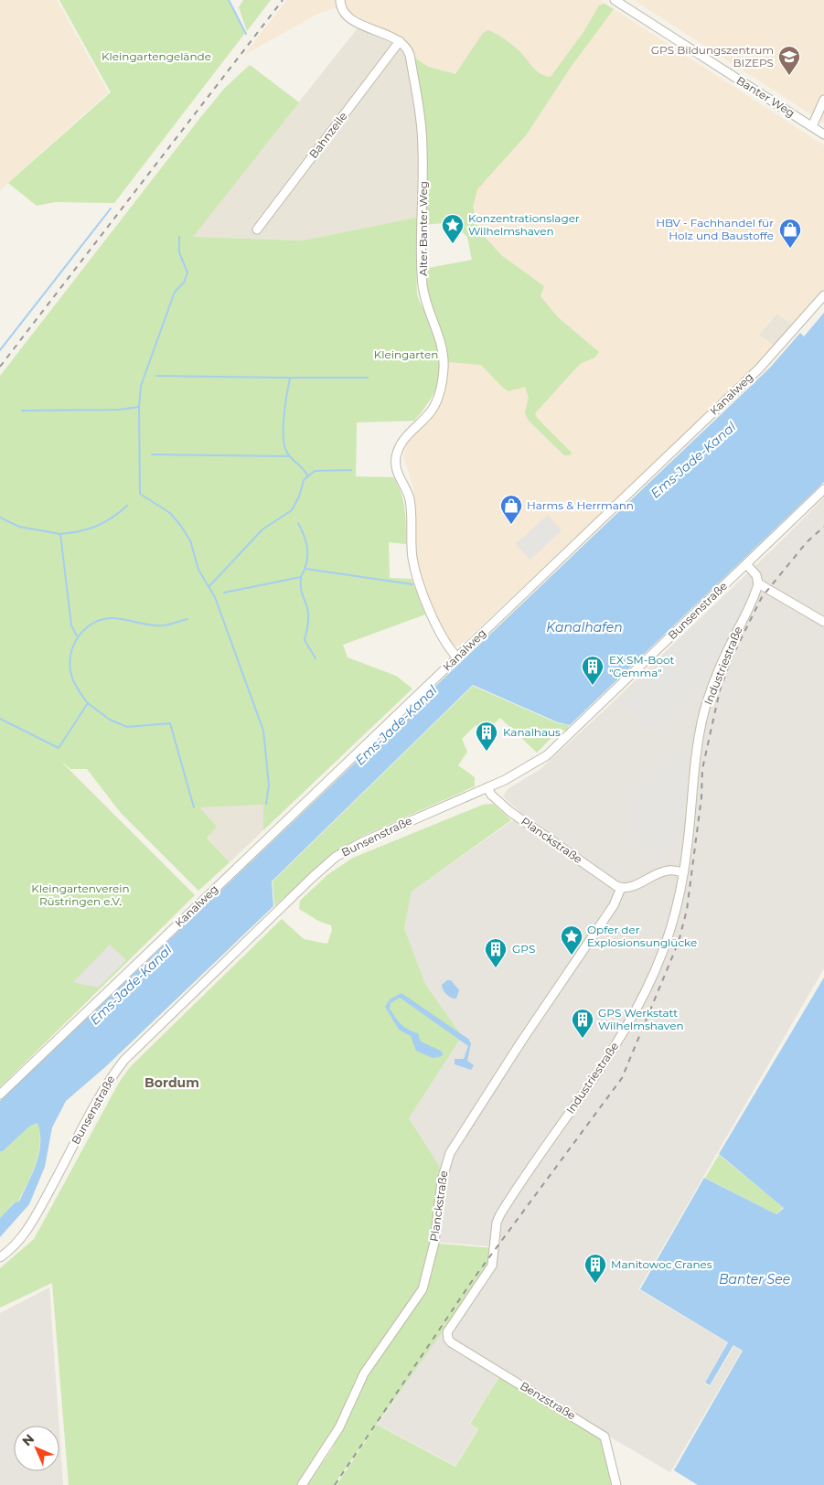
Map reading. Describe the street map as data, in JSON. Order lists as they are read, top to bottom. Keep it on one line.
{"streets":{"street":["Banter Weg","Bahnzeile","Alter Banter Weg","Kanalweg","Bunsenstraße","Industriestraße","Planckstraße","Benzstraße"]},"crossings":[["Bahnzeile","Alter Banter Weg"],["Alter Banter Weg","Kanalweg"],["Bunsenstraße","Planckstraße"],["Industriestraße","Benzstraße"]],"districts":["Bordum"],"water":["Ems-Jade-Kanal","Kanalhafen","Banter See"],"parks":["Kleingartengelände","Kleingarten","Kleingartenverein Rüstringen e.V."],"places":{"school or university":["GPS Bildungszentrum BIZEPS"],"place":["Konzentrationslager Wilhelmshaven","Opfer der Explosionsunglücke"],"shop":["HBV - Fachhandel für Holz und Baustoffe","Harms & Herrmann"],"building":["EX SM-Boot \"Gemma\"","Kanalhaus","GPS","GPS Werkstatt Wilhelmshaven","Manitowoc Cranes"]},"north":"top left"}
